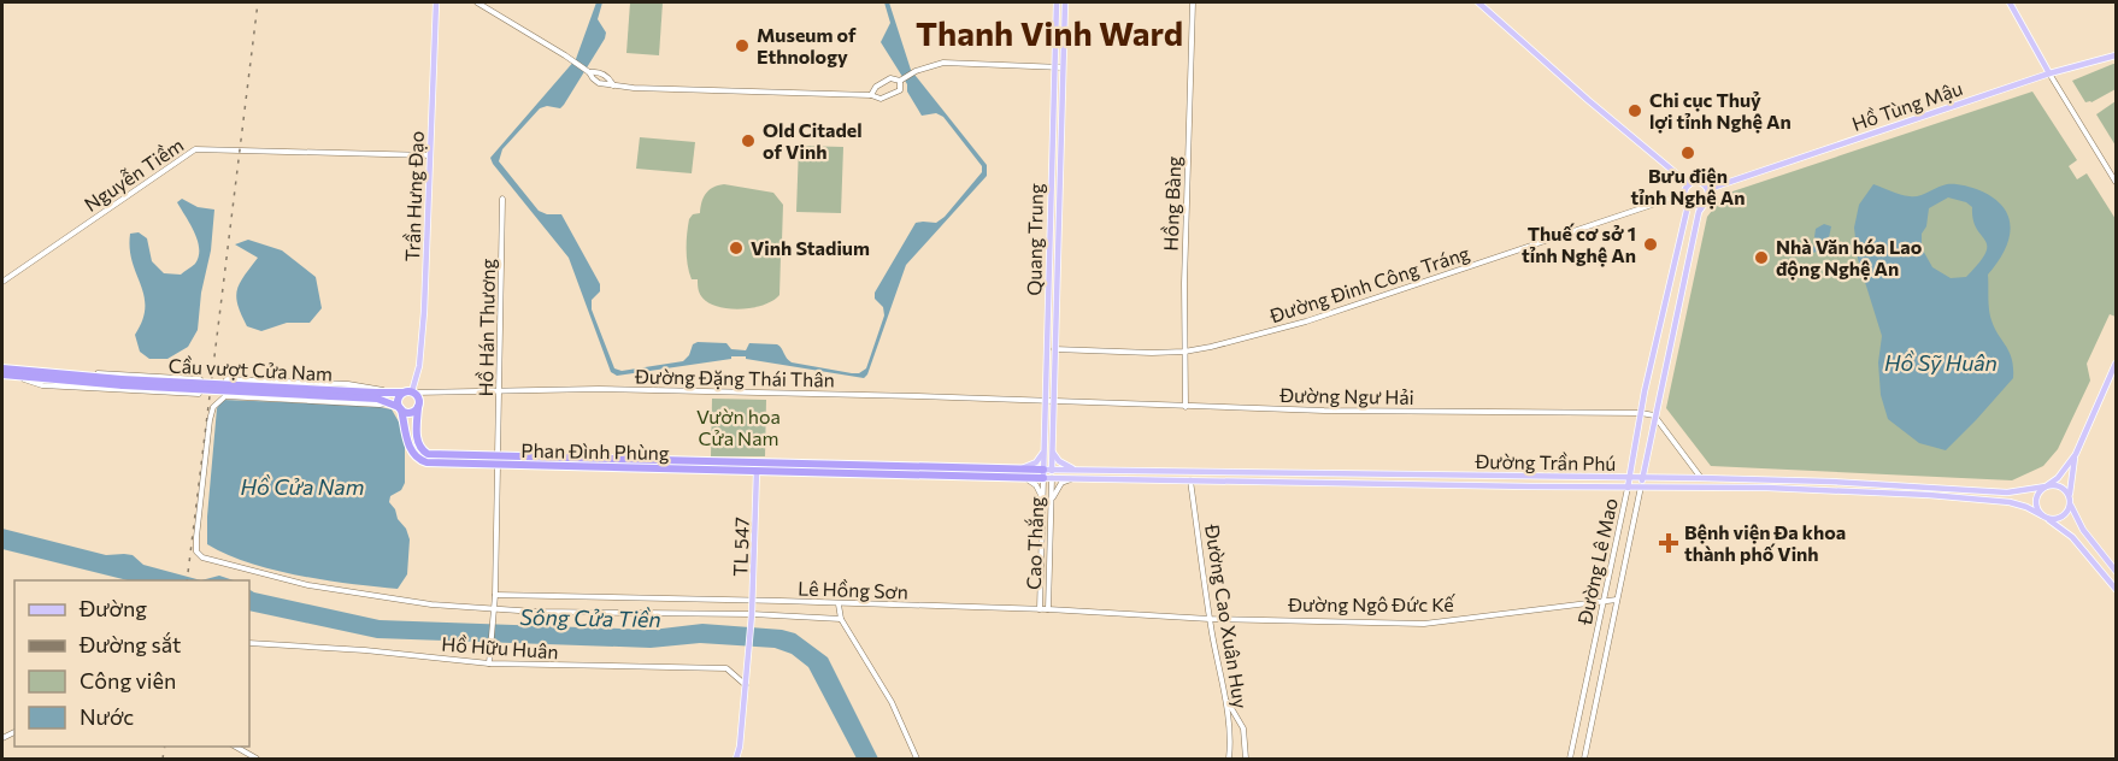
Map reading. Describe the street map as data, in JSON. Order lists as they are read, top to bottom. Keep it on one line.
{"streets":{"highway":["Cầu vượt Cửa Nam","Phan Đình Phùng"],"main road":["Hồ Tùng Mậu","Trần Hưng Đạo","Quang Trung","Đường Trần Phú","TL 547","Đường Lê Mao"],"street":["Nguyễn Tiềm","Hồng Bàng","Đường Đinh Công Tráng","Hồ Hán Thương","Đường Đặng Thái Thân","Đường Ngư Hải","Cao Thắng","Lê Hồng Sơn","Đường Ngô Đức Kế","Đường Cao Xuân Huy","Hồ Hữu Huân"]},"crossings":[["Hồ Tùng Mậu","Đường Đinh Công Tráng"],["Hồ Tùng Mậu","Đường Lê Mao"],["Nguyễn Tiềm","Trần Hưng Đạo"],["Trần Hưng Đạo","Đường Đặng Thái Thân"],["Trần Hưng Đạo","Phan Đình Phùng"],["Hồng Bàng","Đường Đinh Công Tráng"],["Hồng Bàng","Đường Ngư Hải"],["Quang Trung","Đường Đinh Công Tráng"],["Quang Trung","Đường Đặng Thái Thân"],["Quang Trung","Đường Ngư Hải"],["Quang Trung","Phan Đình Phùng"],["Quang Trung","Đường Trần Phú"],["Quang Trung","Cao Thắng"],["Đường Đinh Công Tráng","Đường Lê Mao"],["Hồ Hán Thương","Đường Đặng Thái Thân"],["Hồ Hán Thương","Phan Đình Phùng"],["Hồ Hán Thương","Lê Hồng Sơn"],["Hồ Hán Thương","Hồ Hữu Huân"],["Đường Đặng Thái Thân","Đường Ngư Hải"],["Đường Đặng Thái Thân","Phan Đình Phùng"],["Đường Ngư Hải","Đường Lê Mao"],["Phan Đình Phùng","Đường Trần Phú"],["Phan Đình Phùng","Cao Thắng"],["Phan Đình Phùng","TL 547"],["Đường Trần Phú","Cao Thắng"],["Đường Trần Phú","Đường Lê Mao"],["Đường Trần Phú","Đường Cao Xuân Huy"],["Cao Thắng","Lê Hồng Sơn"],["TL 547","Lê Hồng Sơn"],["TL 547","Hồ Hữu Huân"],["Đường Lê Mao","Đường Ngô Đức Kế"],["Lê Hồng Sơn","Đường Ngô Đức Kế"],["Lê Hồng Sơn","Đường Cao Xuân Huy"],["Đường Ngô Đức Kế","Đường Cao Xuân Huy"]],"districts":["Thanh Vinh Ward"],"water":["Hồ Sỹ Huân","Hồ Cửa Nam","Sông Cửa Tiền"],"parks":["Vườn hoa Cửa Nam"],"places":{"other":["Museum of Ethnology","Chi cục Thuỷ lợi tỉnh Nghệ An","Old Citadel of Vinh","Bưu điện tỉnh Nghệ An","Thuế cơ sở 1 tỉnh Nghệ An","Vinh Stadium","Nhà Văn hóa Lao động Nghệ An"],"health":["Bệnh viện Đa khoa thành phố Vinh"]},"legend":["Đường","Đường sắt","Công viên","Nước"]}
